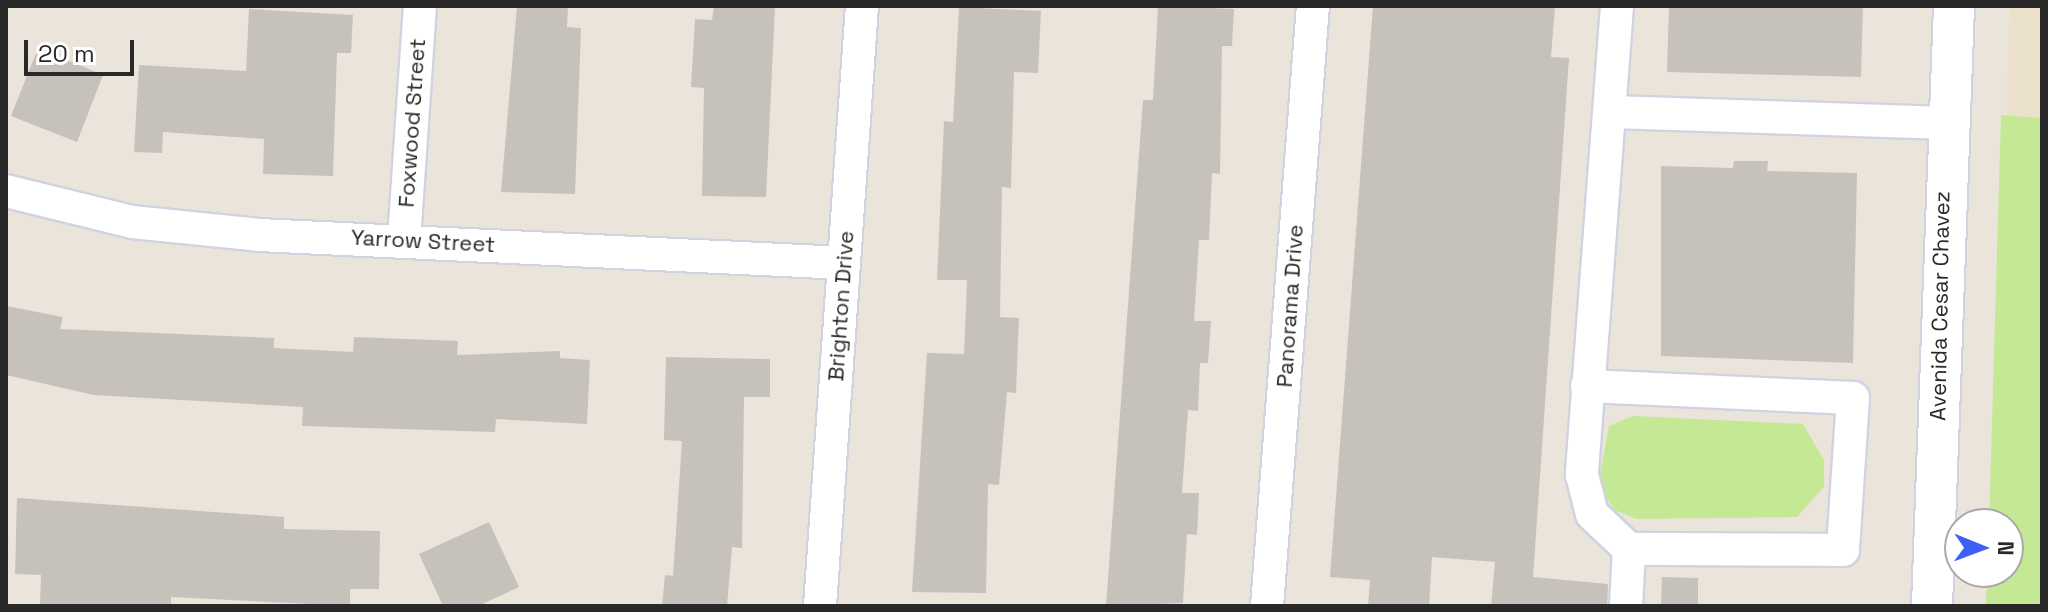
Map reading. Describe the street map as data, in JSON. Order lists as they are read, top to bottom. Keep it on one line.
{"streets":{"street":["Foxwood Street","Yarrow Street","Brighton Drive","Panorama Drive","Avenida Cesar Chavez"]},"crossings":[["Foxwood Street","Yarrow Street"],["Yarrow Street","Brighton Drive"]],"scale_bar":"20 m","north":"right"}
